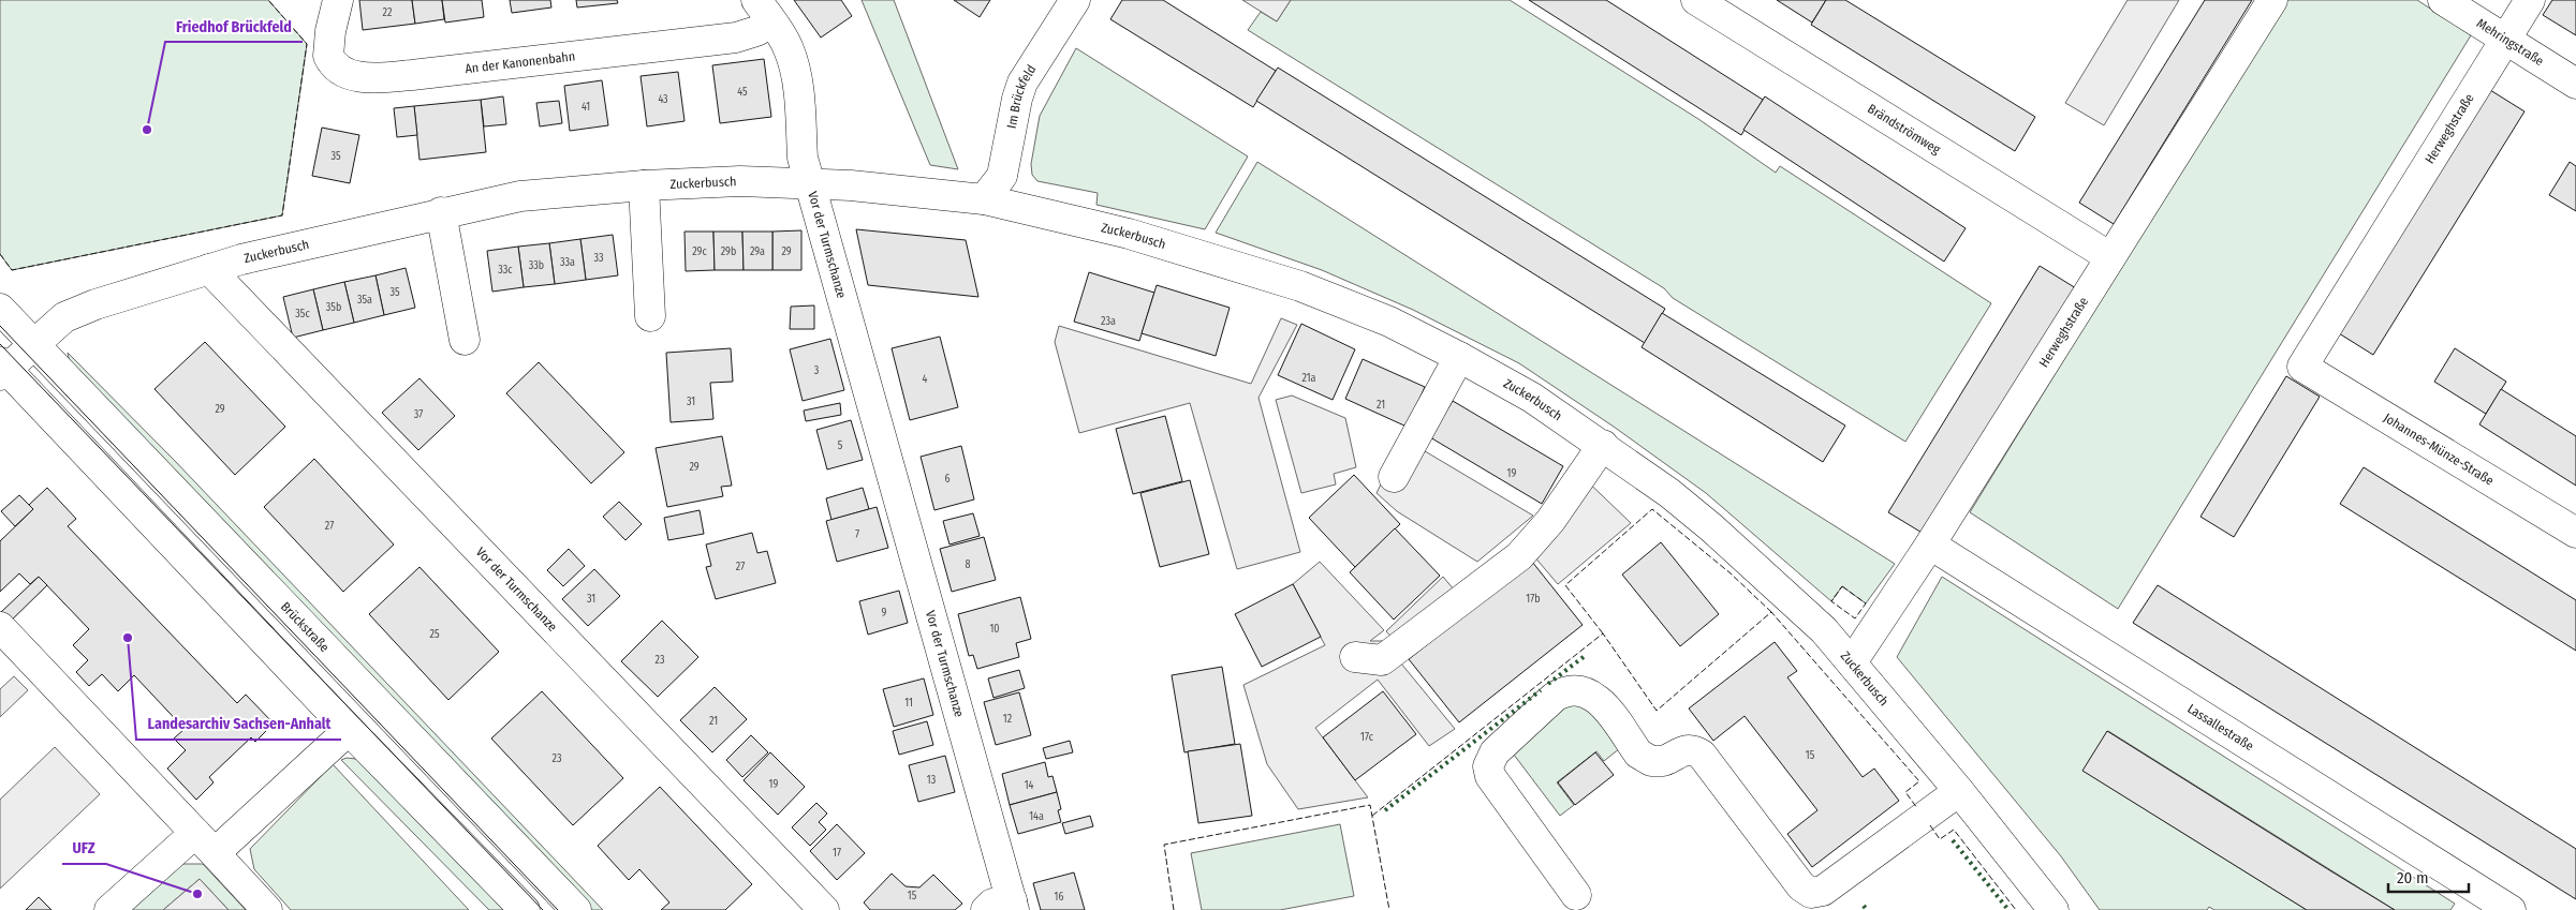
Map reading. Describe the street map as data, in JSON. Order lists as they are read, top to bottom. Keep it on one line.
{"streets":{"street":["Mehringstraße","An der Kanonenbahn","Im Brückfeld","Brändströmweg","Herweghstraße","Zuckerbusch","Vor der Turmschanze","Johannes-Münze-Straße","Brückstraße","Lassallestraße"]},"crossings":[["Mehringstraße","Herweghstraße"],["An der Kanonenbahn","Zuckerbusch"],["An der Kanonenbahn","Vor der Turmschanze"],["Im Brückfeld","Zuckerbusch"],["Brändströmweg","Herweghstraße"],["Herweghstraße","Zuckerbusch"],["Herweghstraße","Johannes-Münze-Straße"],["Herweghstraße","Lassallestraße"],["Zuckerbusch","Vor der Turmschanze"],["Zuckerbusch","Brückstraße"]],"places":["Friedhof Brückfeld","Landesarchiv Sachsen-Anhalt","UFZ"],"house_numbers":["22","45","43","41","35","29c","29b","29a","29","33","33a","33b","33c","35","35a","35b","35c","23a","3","21a","4","31","21","29","37","5","29","19","6","27","7","8","27","31","17b","9","10","25","23","11","12","21","17c","15","23","13","19","14","14a","17","15","16"],"scale_bar":"20 m"}
